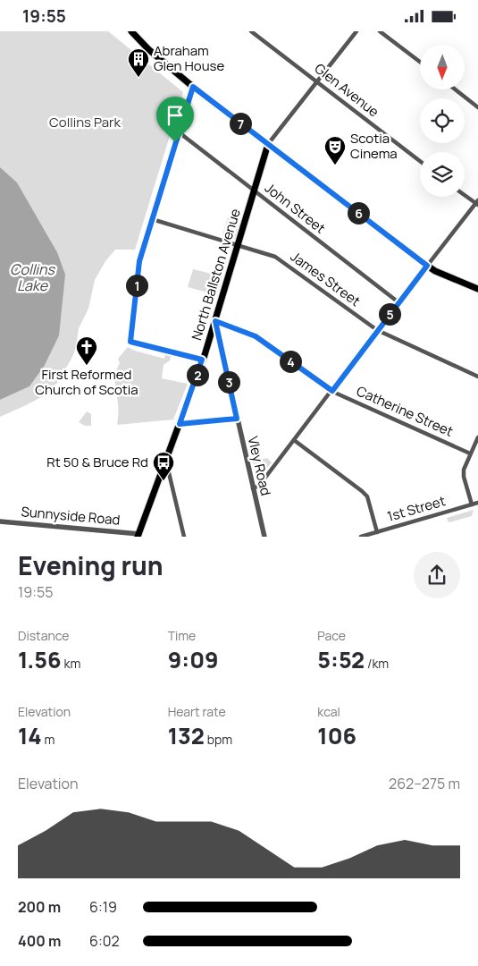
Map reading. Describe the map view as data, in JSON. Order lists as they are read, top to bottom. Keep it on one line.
{"streets":{"main road":["North Ballston Avenue"],"street":["Glen Avenue","John Street","James Street","Catherine Street","Vley Road","1st Street","Sunnyside Road"]},"crossings":[["John Street","North Ballston Avenue"],["North Ballston Avenue","James Street"],["North Ballston Avenue","Catherine Street"],["North Ballston Avenue","Vley Road"],["North Ballston Avenue","Sunnyside Road"],["Catherine Street","Vley Road"]],"water":["Collins Lake"],"parks":["Collins Park"],"places":{"building":["Abraham Glen House"],"theatre":["Scotia Cinema"],"church":["First Reformed Church of Scotia"],"bus stop":["Rt 50 & Bruce Rd"]},"north":"bottom","page":{"status":"19:55","pins":["7","6","1","5","4","2","3"],"heading":["Evening run","19:55"],"stats":[["Distance","1.56 km"],["Time","9:09"],["Pace","5:52 /km"],["Elevation","14 m"],["Heart rate","132 bpm"],["kcal","106"]],"chart":["Elevation","262–275 m"],"list":[{"name":"200 m","note":"6:19"},{"name":"400 m","note":"6:02"}]}}
